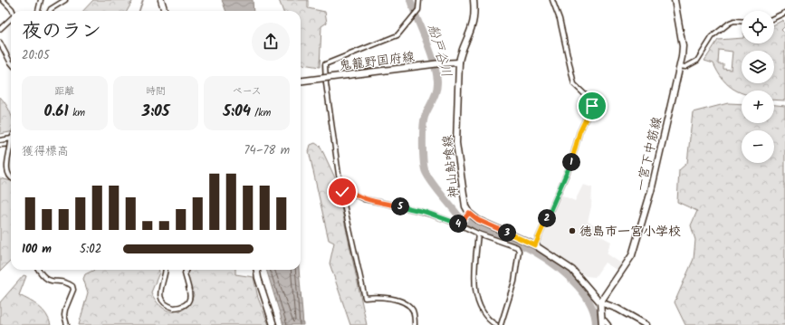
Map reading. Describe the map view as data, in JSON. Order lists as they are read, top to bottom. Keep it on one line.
{"streets":{"main road":["鬼籠野国府線","一宮下中筋線","神山鮎喰線"]},"crossings":[["鬼籠野国府線","神山鮎喰線"],["一宮下中筋線","神山鮎喰線"]],"water":["船戸谷川"],"places":["徳島市一宮小学校"],"page":{"map_buttons":["+","−"],"heading":["夜のラン","20:05"],"stats":[["距離","0.61 km"],["時間","3:05"],["ペース","5:04 /km"]],"chart":["獲得標高","74–78 m"],"pins":["1","5","2","4","3"],"list":[{"name":"100 m","note":"5:02"}]}}
